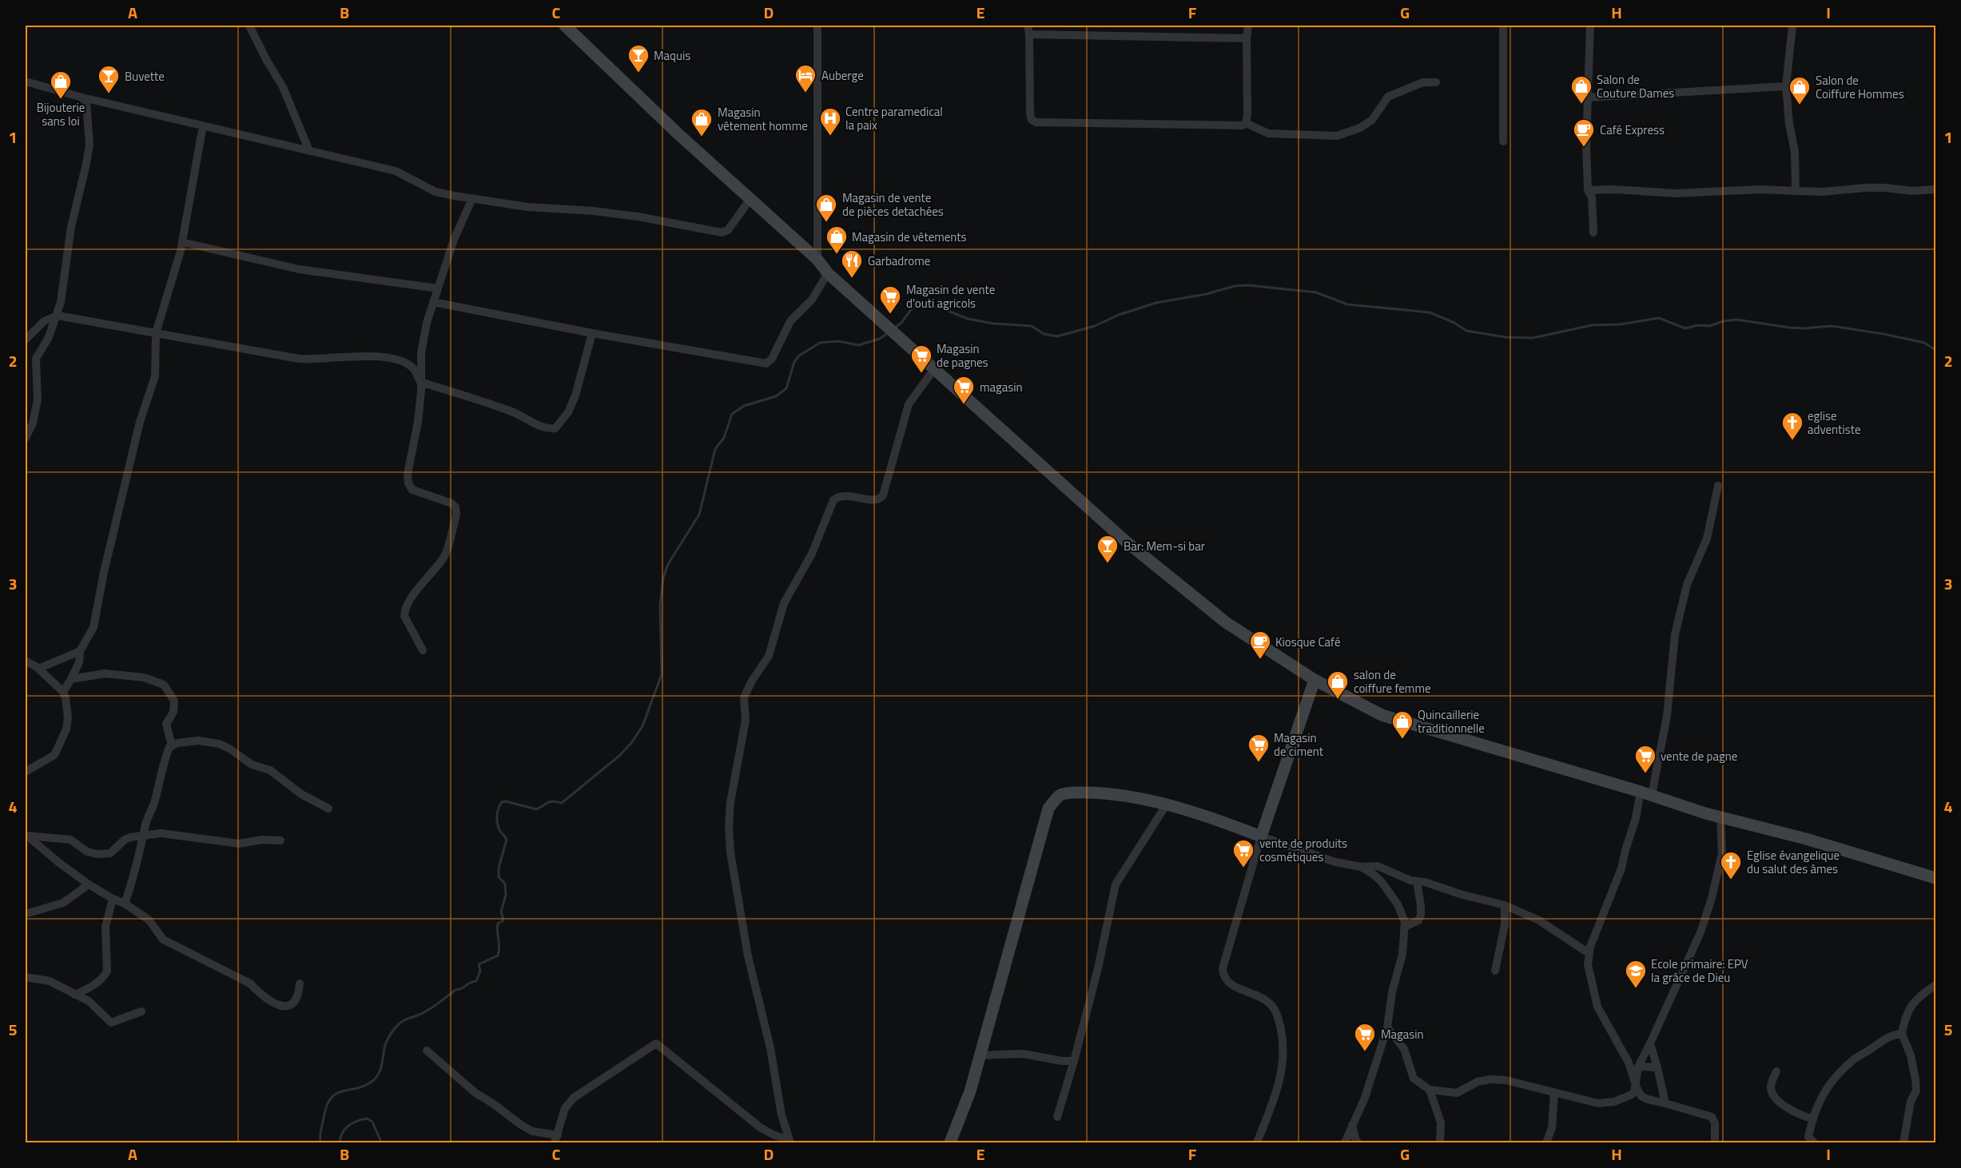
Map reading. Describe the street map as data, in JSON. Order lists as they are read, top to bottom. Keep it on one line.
{"places":{"bar":["Maquis","Buvette","Bar: Mem-si bar"],"hotel":["Auberge"],"shop":["Bijouterie sans loi","Salon de Couture Dames","Salon de Coiffure Hommes","Magasin vêtement homme","Magasin de vente de pièces detachées","Magasin de vêtements","salon de coiffure femme","Quincaillerie traditionnelle"],"hospital":["Centre paramedical la paix"],"cafe":["Café Express","Kiosque Café"],"restaurant":["Garbadrome"],"supermarket":["Magasin de vente d'outi agricols","Magasin de pagnes","magasin","Magasin de ciment","vente de pagne","vente de produits cosmétiques","Magasin"],"church":["eglise adventiste","Eglise évangelique du salut des âmes"],"school or university":["Ecole primaire: EPV la grâce de Dieu"]},"grid":{"columns":["A","B","C","D","E","F","G","H","I"],"rows":["1","2","3","4","5"]}}
